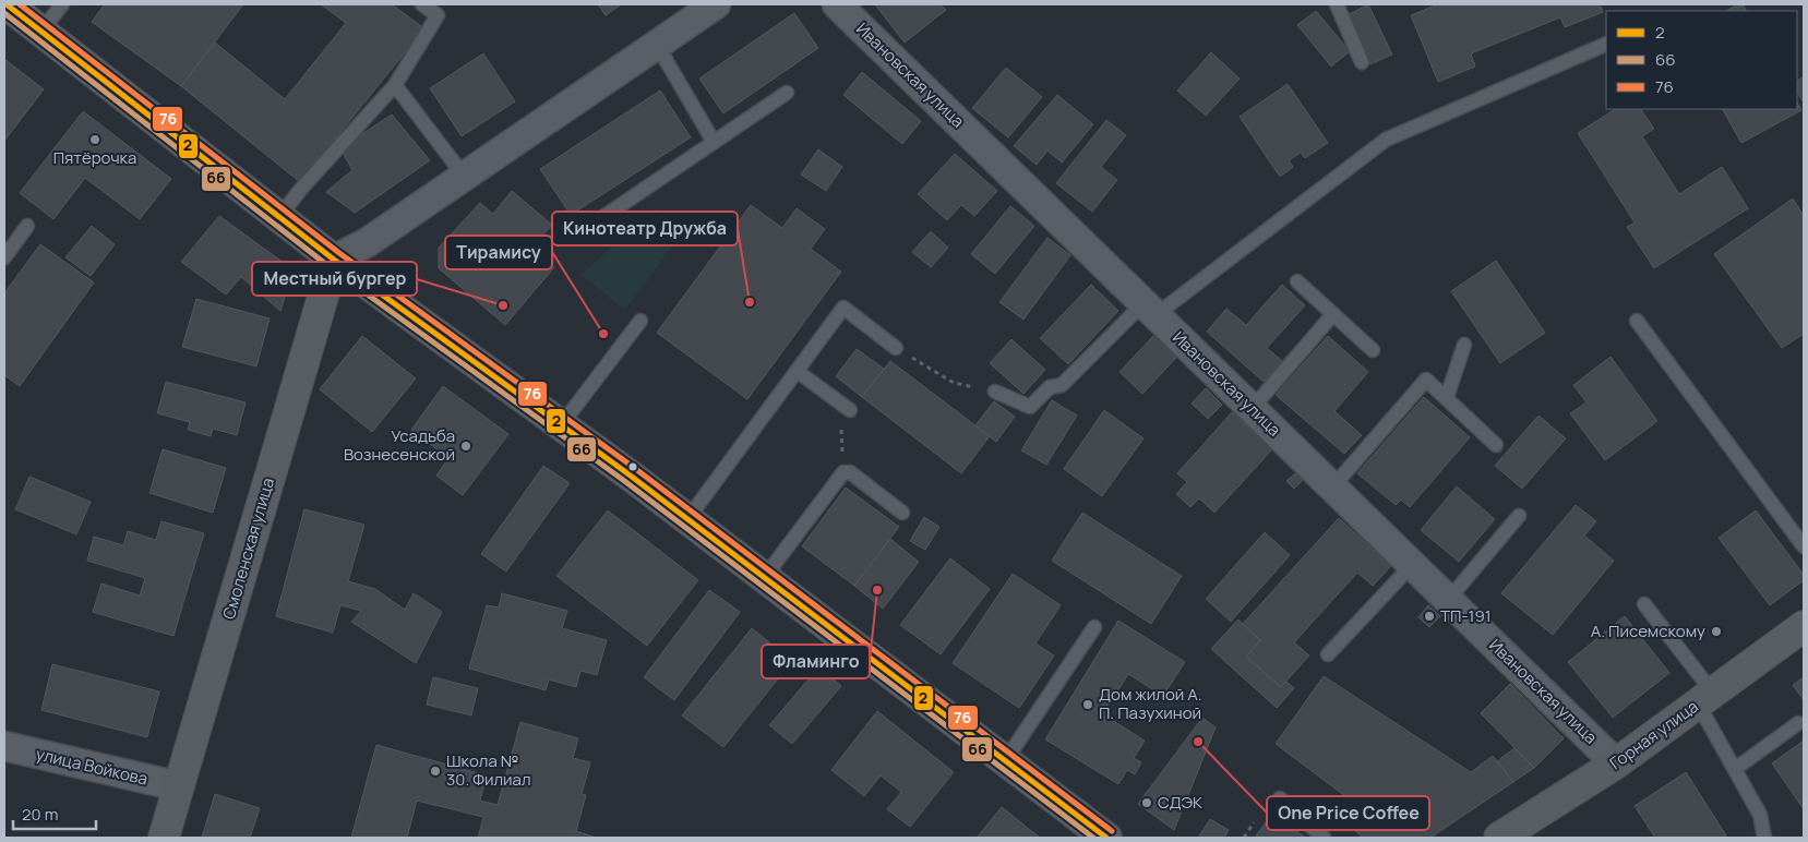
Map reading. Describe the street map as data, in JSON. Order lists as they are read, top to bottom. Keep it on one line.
{"streets":{"main road":["Смоленская улица","Горная улица"],"street":["Ивановская улица","улица Войкова"]},"crossings":[["Ивановская улица","Горная улица"],["Смоленская улица","улица Войкова"]],"places":["Пятёрочка","Кинотеатр Дружба","Местный бургер","Тирамису","Усадьба Вознесенской","Фламинго","ТП-191","А. Писемскому","Дом жилой А. П. Пазухиной","One Price Coffee","Школа № 30. Филиал","СДЭК"],"lines":["transit line 2","transit line 76","transit line 66"],"legend":["2","66","76"],"scale_bar":"20 m"}
